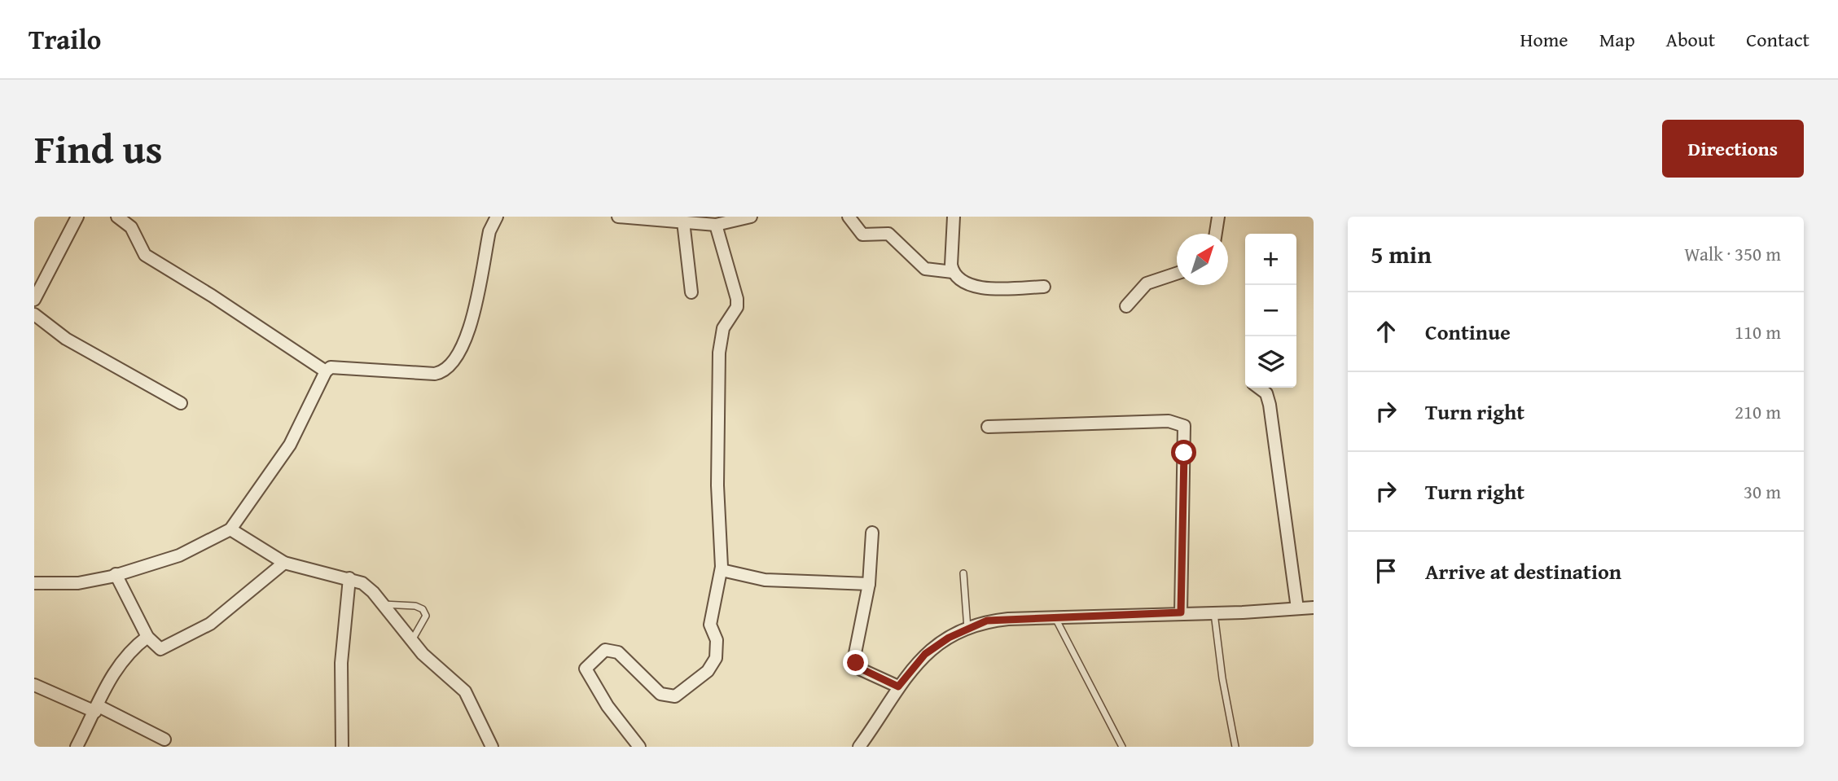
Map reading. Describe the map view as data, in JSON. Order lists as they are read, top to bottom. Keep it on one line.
{"north":"top right","page":{"header":"Trailo","nav":["Home","Map","About","Contact"],"title":"Find us","buttons":"Directions","heading":["5 min","Walk · 350 m"],"map_buttons":["+","−"],"list":[["Continue","110 m"],["Turn right","210 m"],["Turn right","30 m"],"Arrive at destination"]}}
